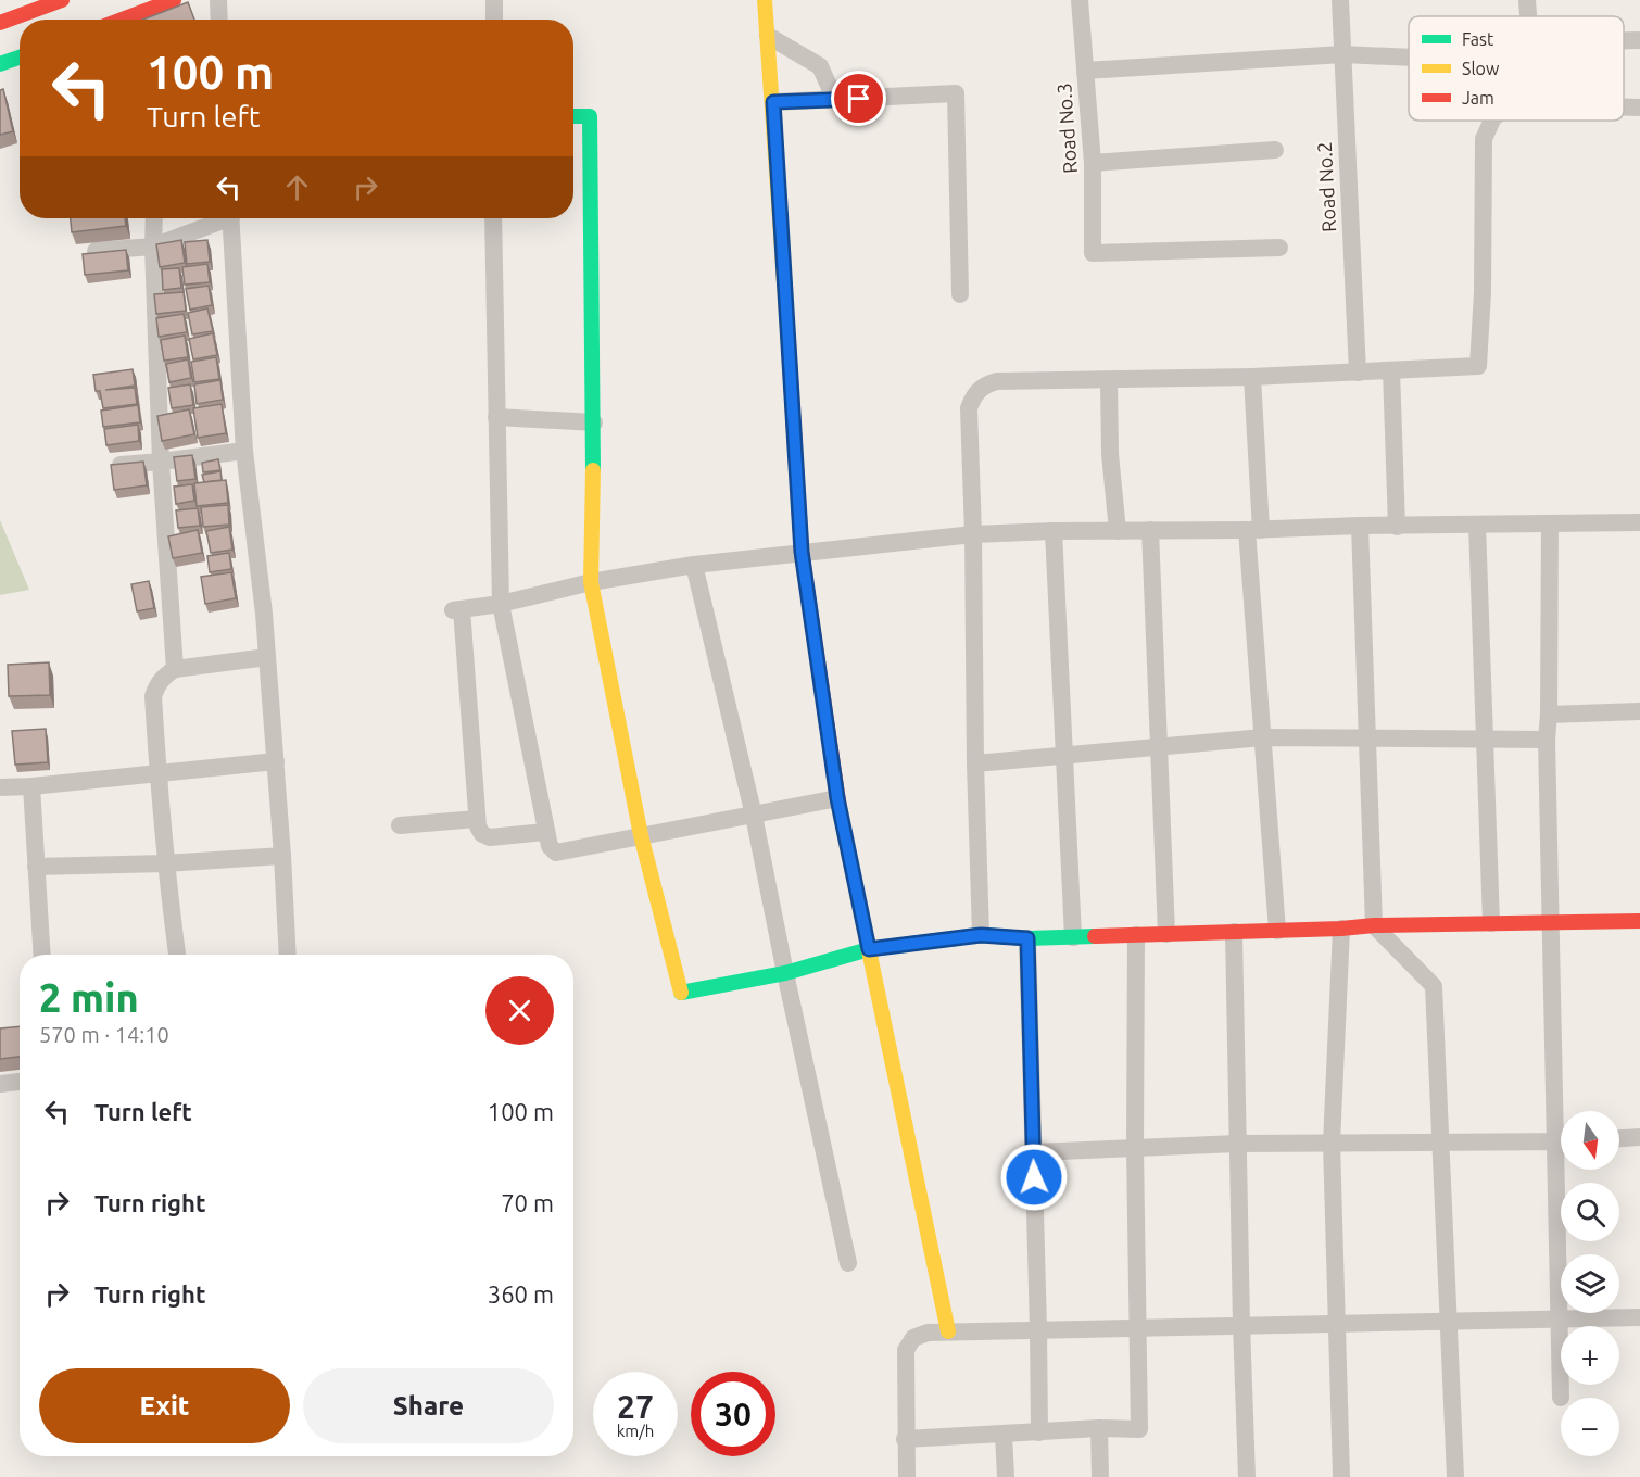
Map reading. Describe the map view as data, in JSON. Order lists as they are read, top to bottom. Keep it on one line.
{"streets":{"street":["Road No.3","Road No.2"]},"legend":["Fast","Slow","Jam"],"north":"bottom","page":{"turn":["100 m","Turn left"],"heading":["2 min","570 m · 14:10"],"list":[{"name":"Turn left","value":"100 m"},{"name":"Turn right","value":"70 m"},{"name":"Turn right","value":"360 m"}],"map_buttons":["+","−"],"buttons":["Exit","Share"],"speed":"27 km/h","limit":"30"}}
